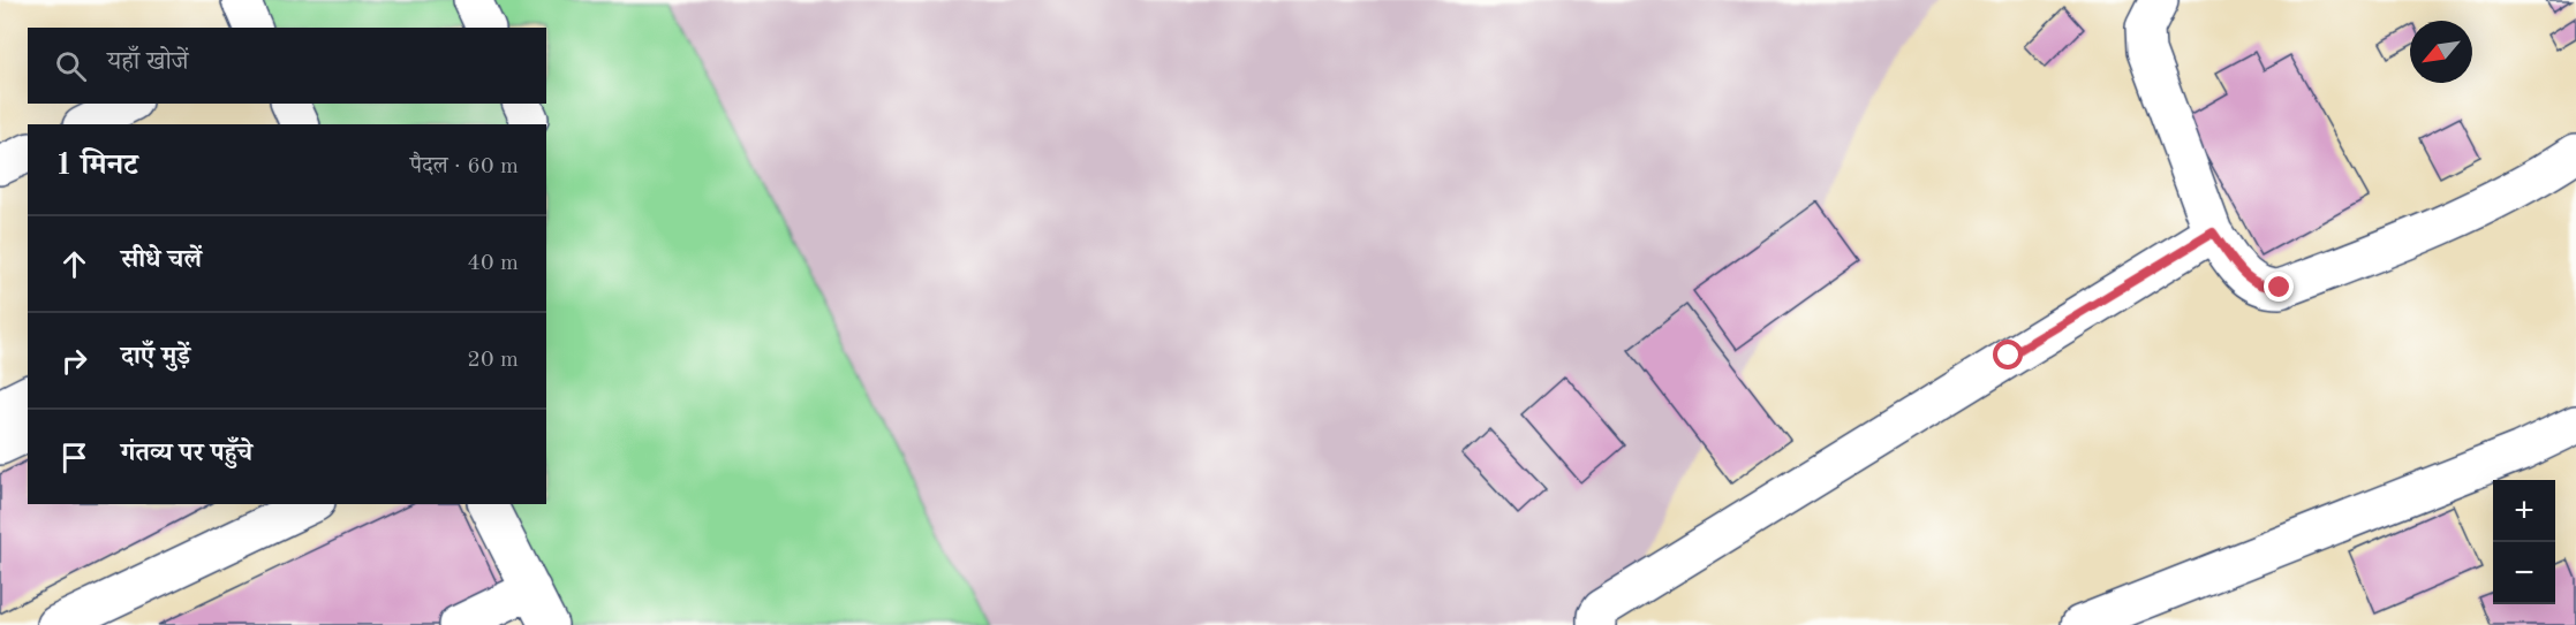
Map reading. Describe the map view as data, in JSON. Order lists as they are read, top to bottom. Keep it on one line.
{"north":"bottom left","page":{"search":"यहाँ खोजें","heading":["1 मिनट","पैदल · 60 m"],"list":[["सीधे चलें","40 m"],["दाएँ मुड़ें","20 m"],"गंतव्य पर पहुँचे"],"map_buttons":["+","−"]}}
